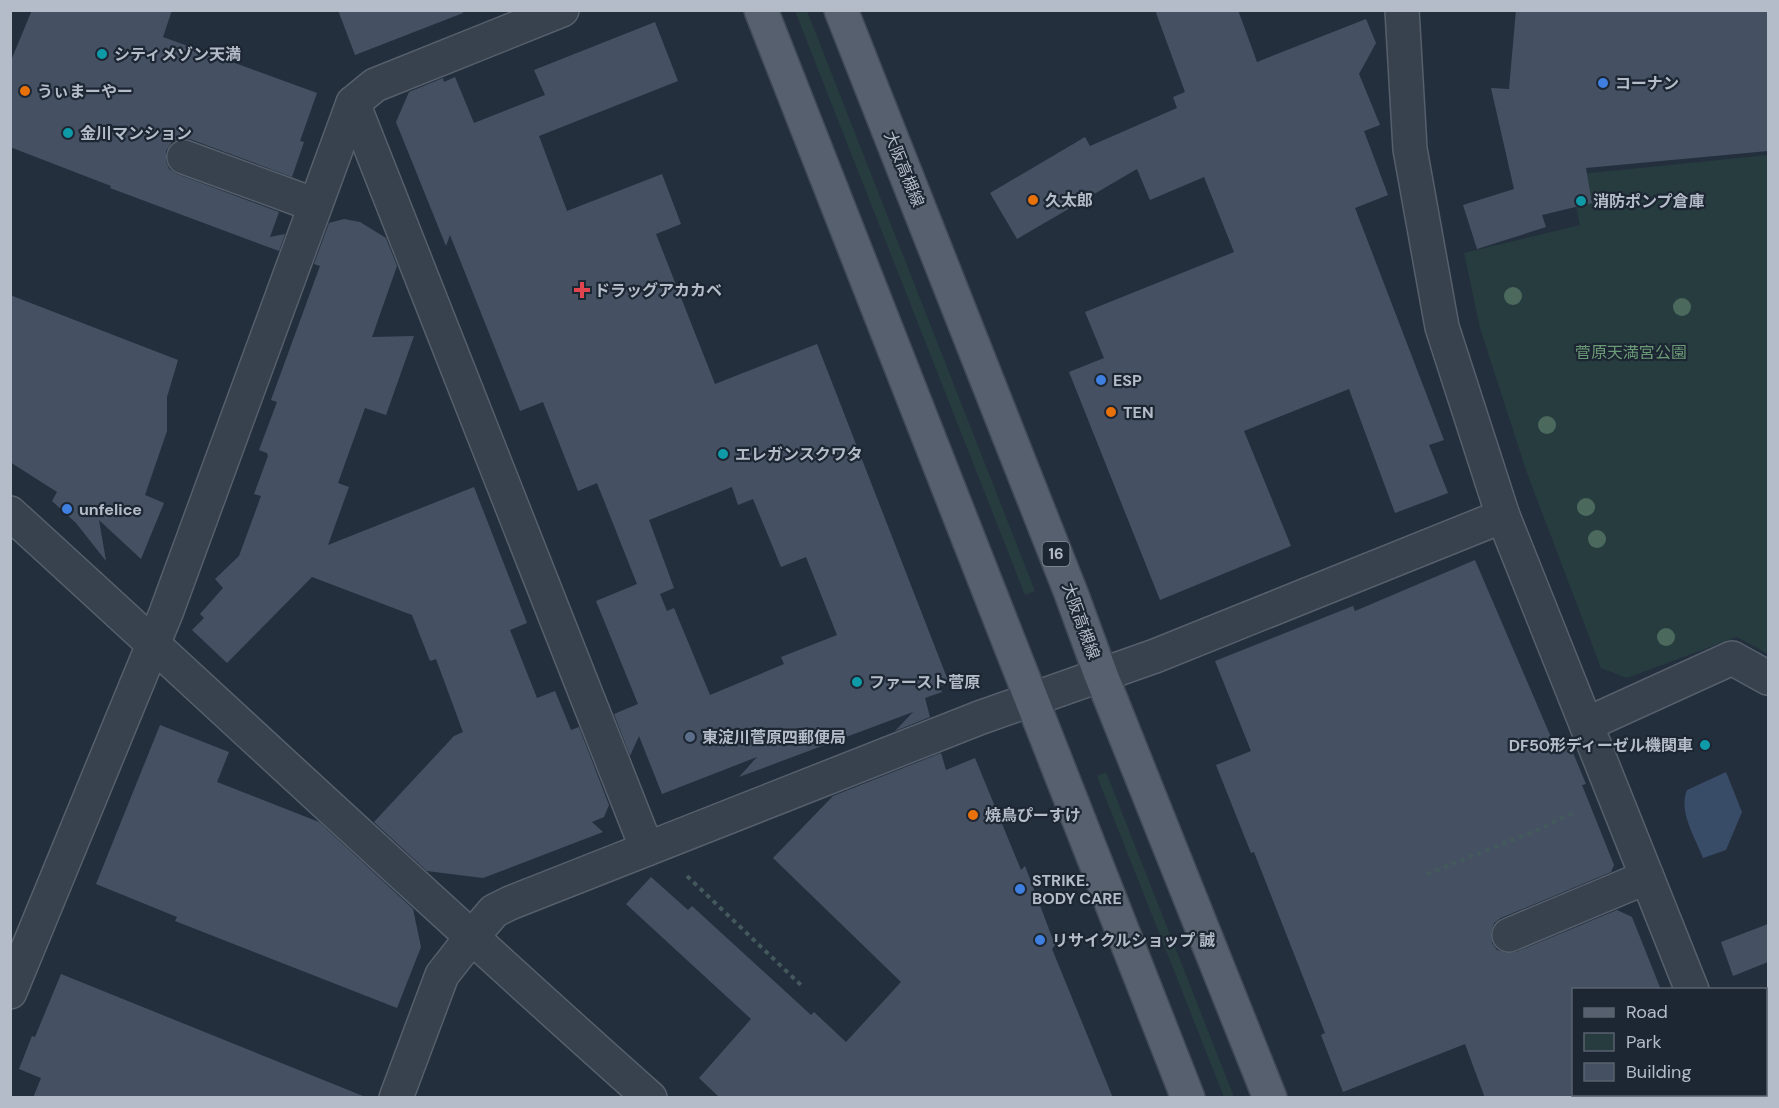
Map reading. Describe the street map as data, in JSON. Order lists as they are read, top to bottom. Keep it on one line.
{"streets":{"main road":["大阪高槻線","16"]},"parks":["菅原天満宮公園"],"places":{"other":["シティメゾン天満","コーナン","うぃまーやー","金川マンション","久太郎","消防ポンプ倉庫","ESP","TEN","エレガンスクワタ","unfelice","ファースト菅原","東淀川菅原四郵便局","DF50形ディーゼル機関車","焼鳥ぴーすけ","STRIKE. BODY CARE","リサイクルショップ 誠"],"health":["ドラッグアカカベ"]},"legend":["Road","Park","Building"]}
